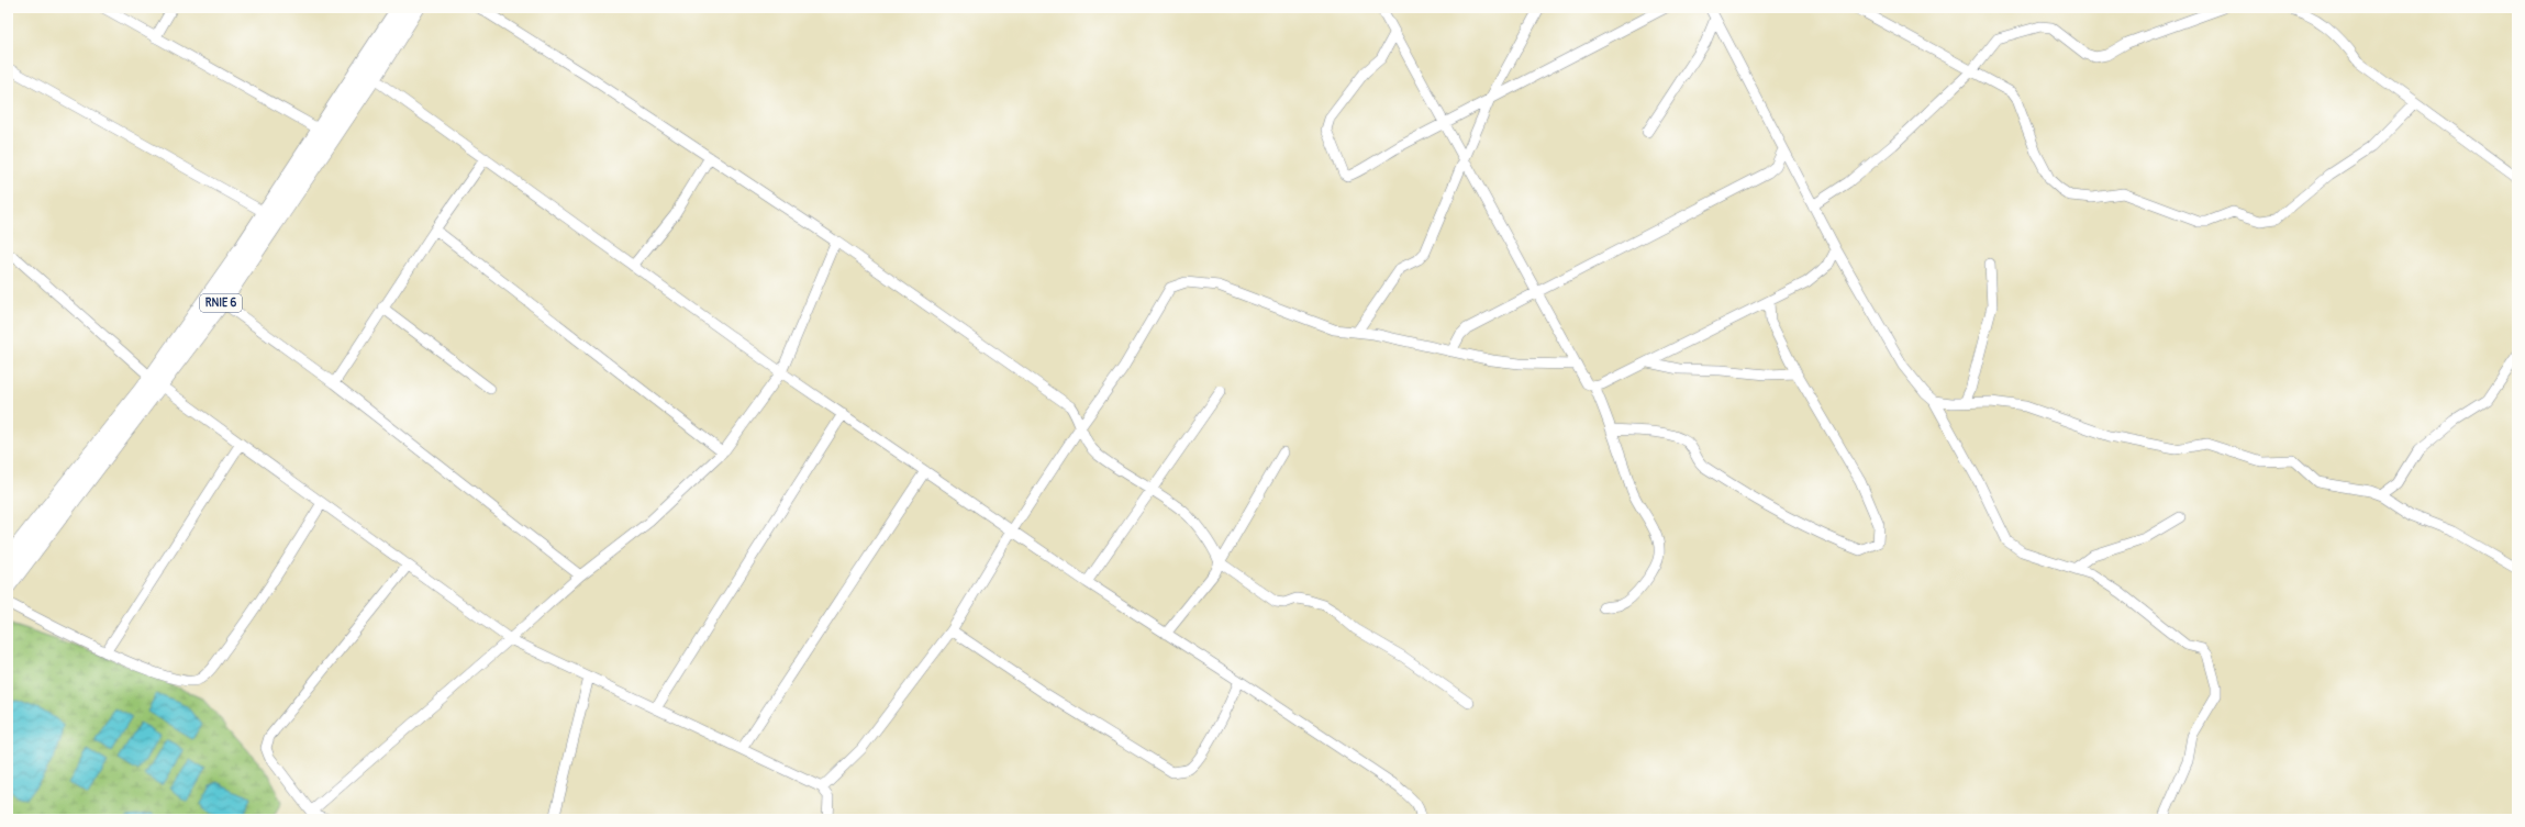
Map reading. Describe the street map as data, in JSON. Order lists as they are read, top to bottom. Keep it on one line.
{"streets":{"main road":["RNIE 6"]}}
